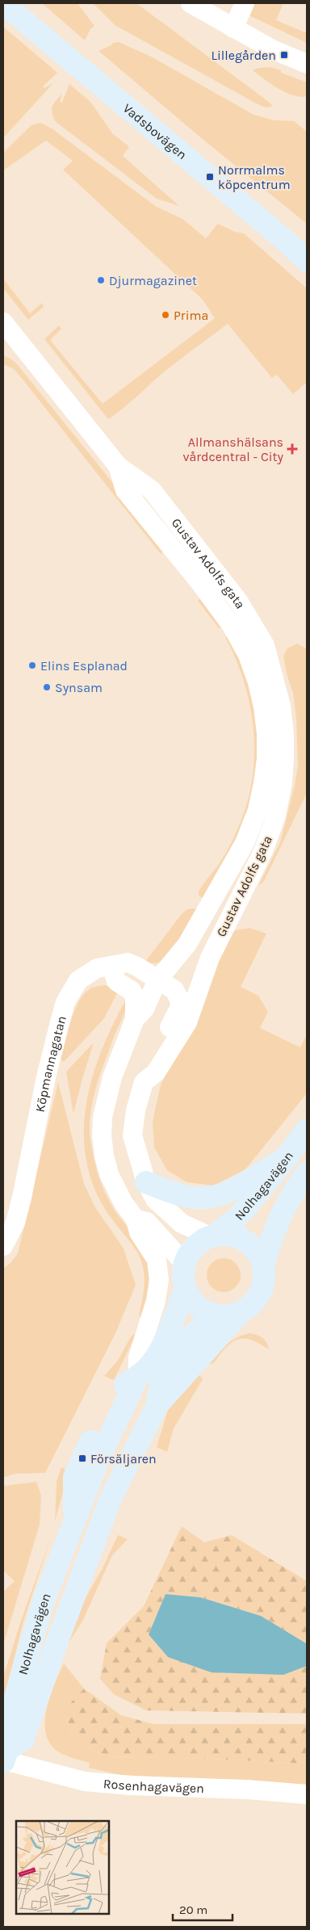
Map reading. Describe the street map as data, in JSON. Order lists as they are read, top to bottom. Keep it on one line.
{"streets":{"street":["Vadsbovägen","Gustav Adolfs gata","Köpmannagatan","Nolhagavägen","Rosenhagavägen"]},"crossings":[["Gustav Adolfs gata","Köpmannagatan"],["Gustav Adolfs gata","Nolhagavägen"],["Nolhagavägen","Rosenhagavägen"]],"places":{"transit":["Lillegården","Norrmalms köpcentrum","Försäljaren"],"other":["Djurmagazinet","Prima","Elins Esplanad","Synsam"],"health":["Allmanshälsans vårdcentral - City"]},"scale_bar":"20 m"}
